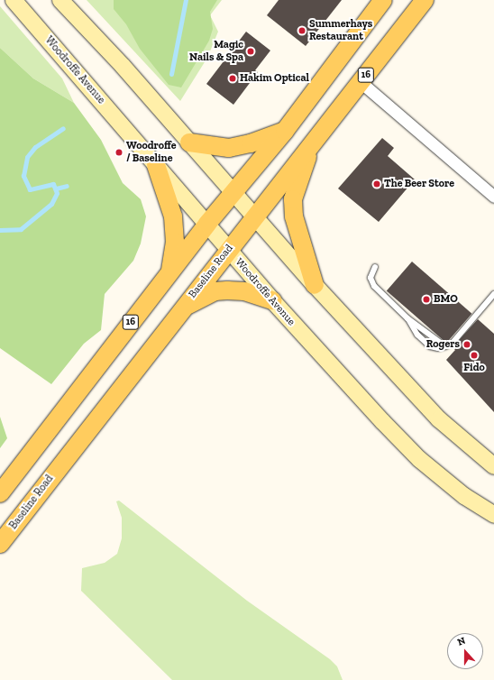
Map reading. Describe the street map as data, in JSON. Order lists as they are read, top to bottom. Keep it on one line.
{"streets":{"main road":["Woodroffe Avenue","16","Baseline Road"]},"crossings":[["Woodroffe Avenue","16"],["Woodroffe Avenue","Baseline Road"]],"places":["Summerhays Restaurant","Magic Nails & Spa","Hakim Optical","Woodroffe / Baseline","The Beer Store","BMO","Rogers","Fido"],"north":"top"}
